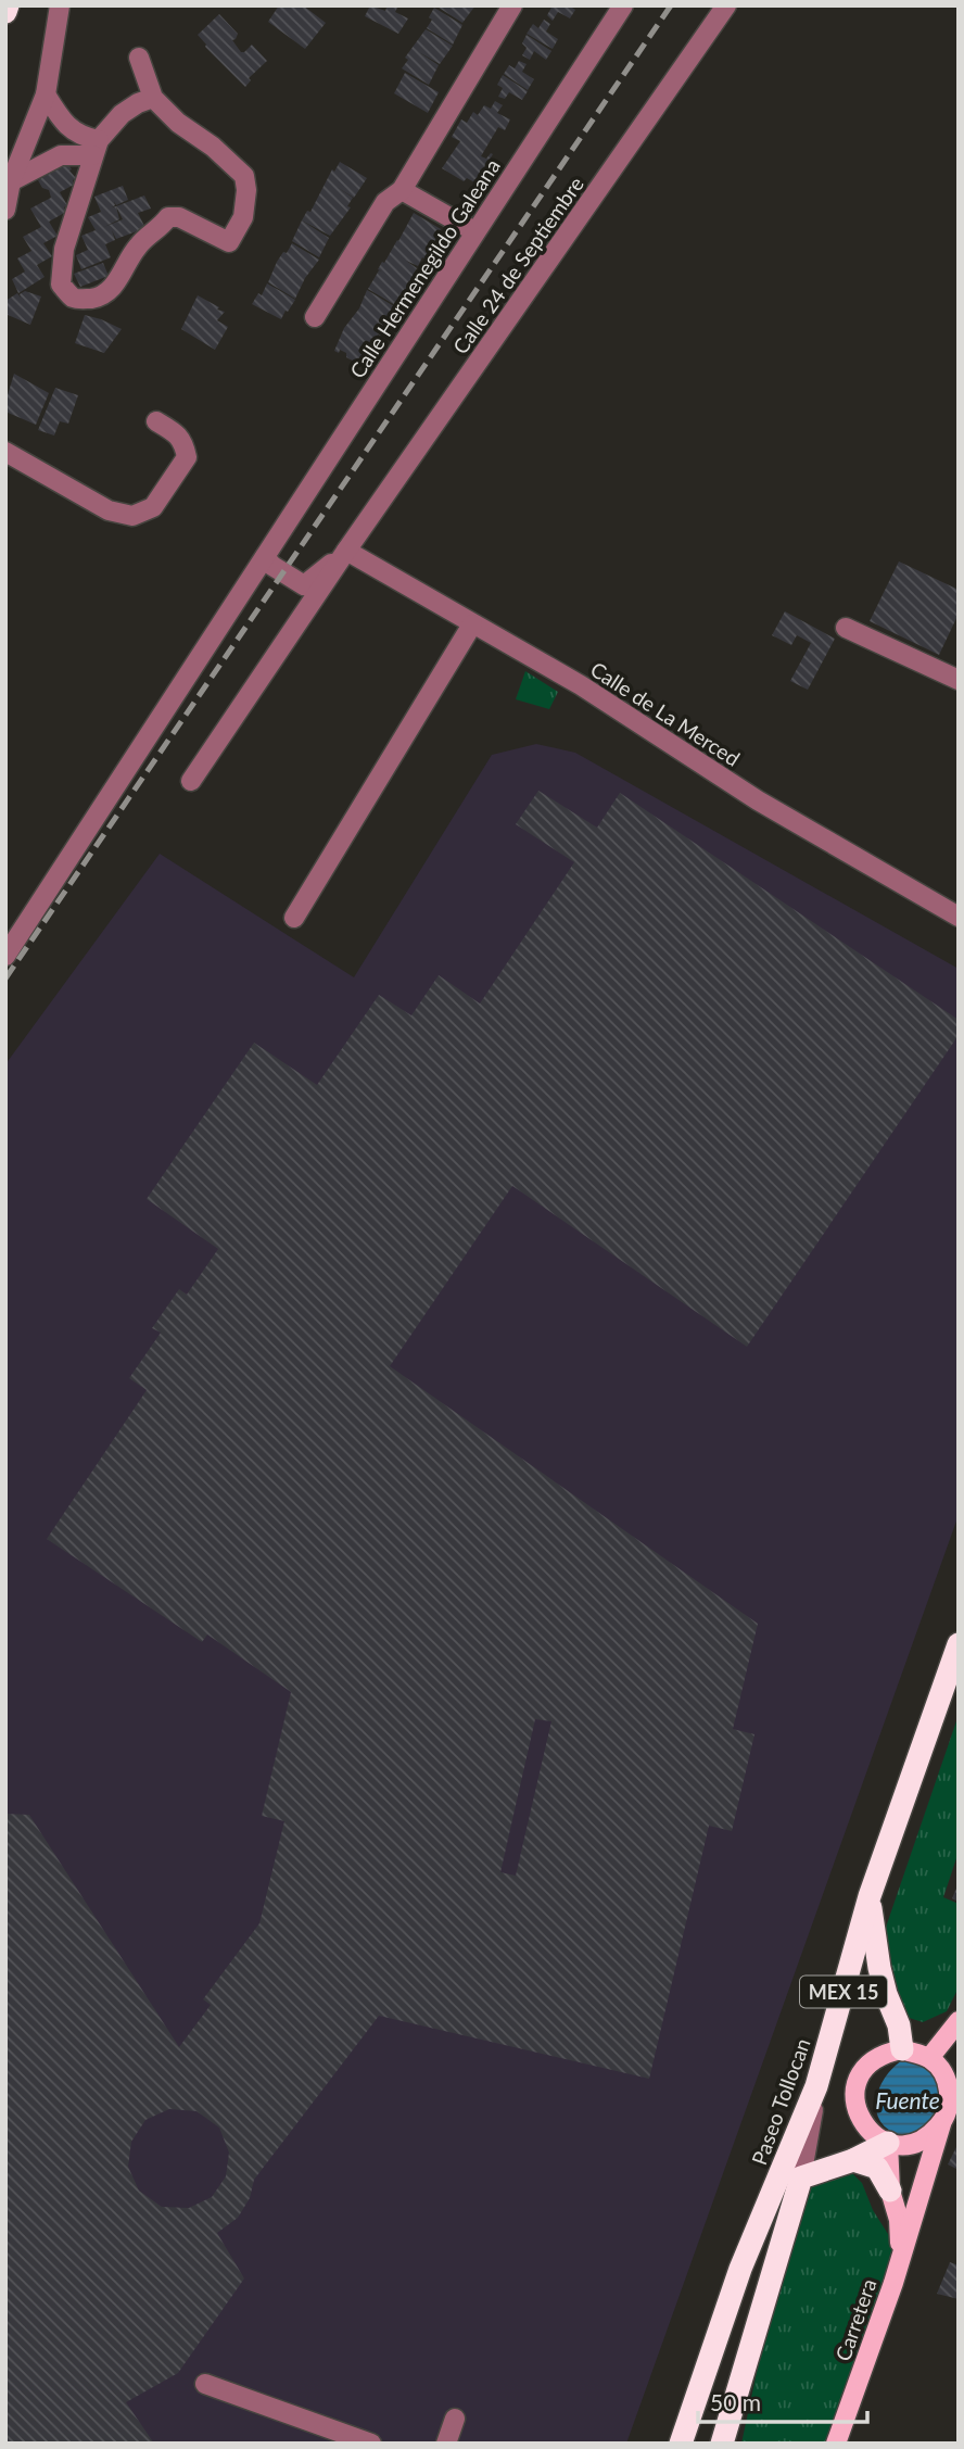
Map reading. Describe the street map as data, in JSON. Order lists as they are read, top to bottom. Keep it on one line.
{"streets":{"highway":["MEX 15","Paseo Tollocan"],"main road":["Carretera"],"street":["Calle 24 de Septiembre","Calle Hermenegildo Galeana","Calle de La Merced"]},"crossings":[["Calle 24 de Septiembre","Calle de La Merced"]],"water":["Fuente"],"scale_bar":"50 m"}
